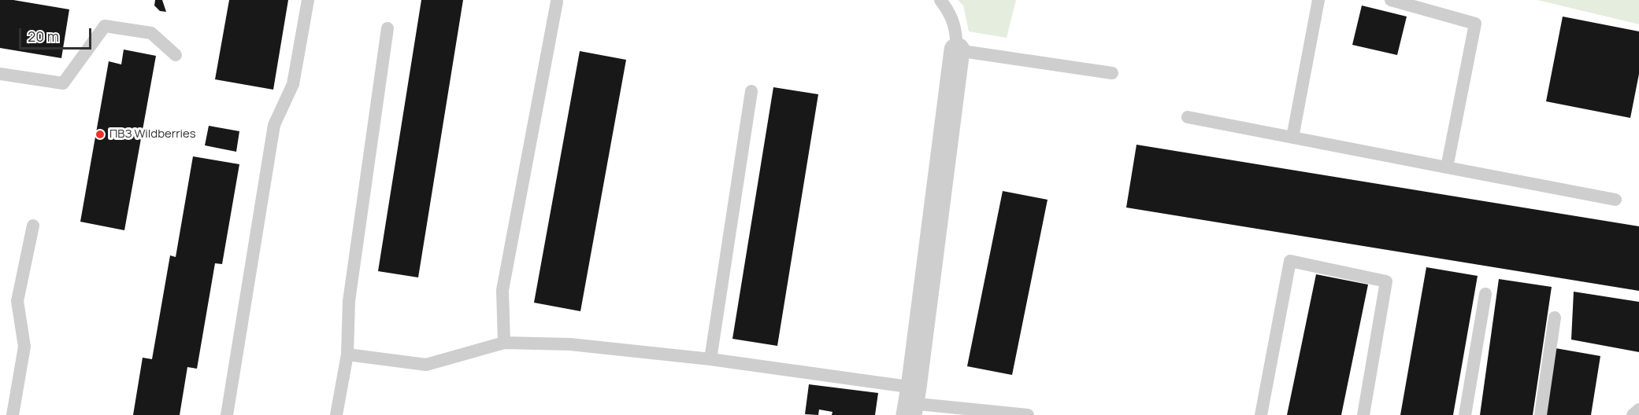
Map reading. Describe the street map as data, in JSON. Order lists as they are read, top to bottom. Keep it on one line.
{"places":["ПВЗ Wildberries"],"scale_bar":"20 m"}
